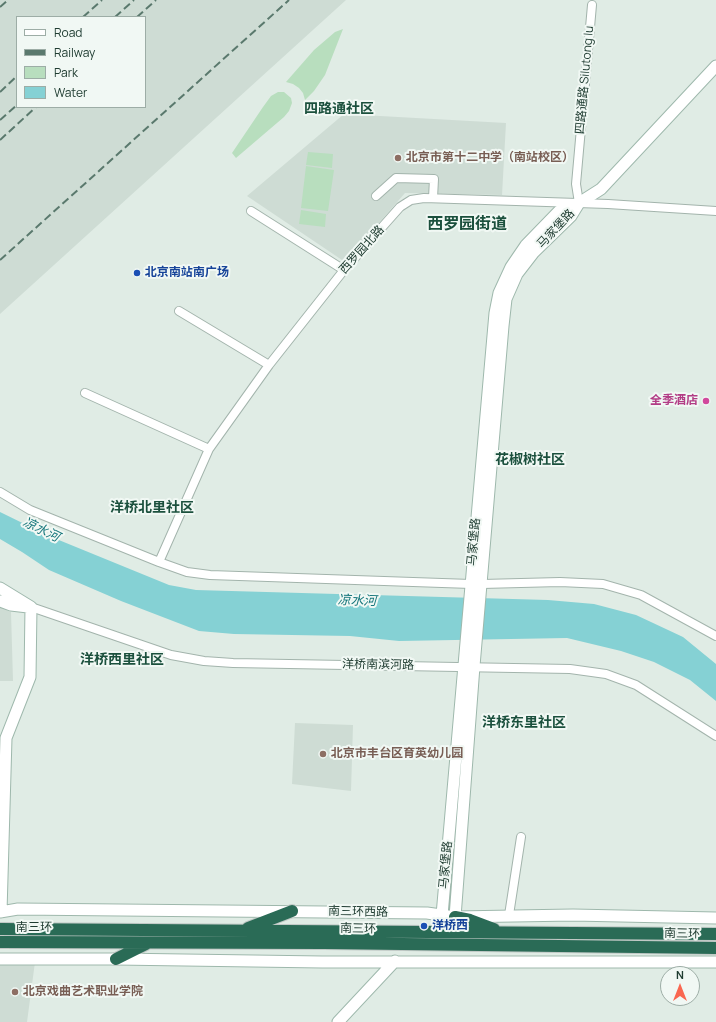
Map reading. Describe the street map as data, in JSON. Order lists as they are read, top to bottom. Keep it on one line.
{"streets":{"highway":["南三环"],"street":["四路通路 Silutong lu","马家堡路","西罗园北路","洋桥南滨河路","南三环西路"]},"crossings":[["四路通路 Silutong lu","马家堡路"],["四路通路 Silutong lu","西罗园北路"],["马家堡路","西罗园北路"],["马家堡路","洋桥南滨河路"],["马家堡路","南三环西路"]],"districts":["四路通社区","西罗园街道","花椒树社区","洋桥北里社区","洋桥西里社区","洋桥东里社区"],"water":["凉水河"],"places":["北京市第十二中学（南站校区）","北京南站南广场","全季酒店","北京市丰台区育英幼儿园","洋桥西","北京戏曲艺术职业学院"],"legend":["Road","Railway","Park","Water"],"north":"top"}
